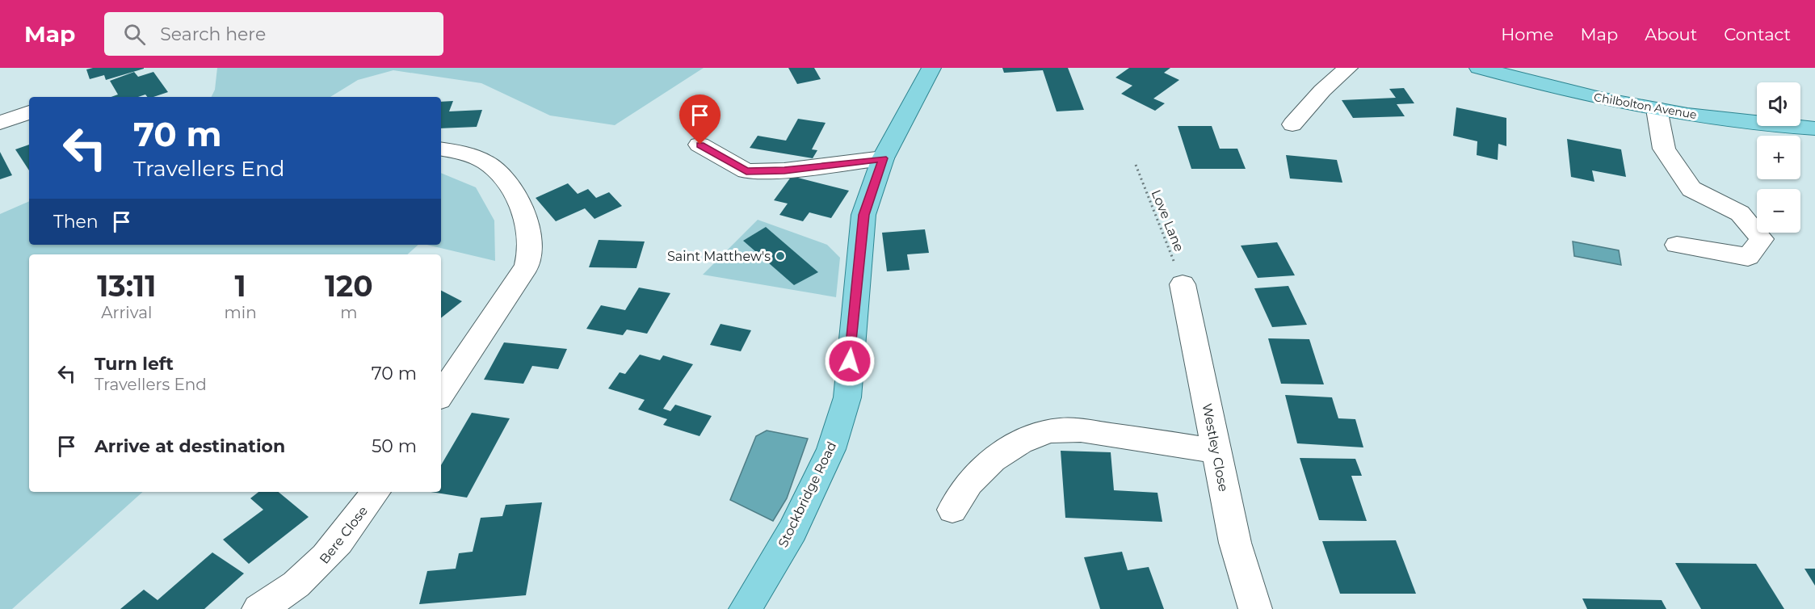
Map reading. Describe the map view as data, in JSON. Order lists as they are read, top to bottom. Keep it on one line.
{"streets":{"main road":["Chilbolton Avenue","Stockbridge Road"],"street":["Westley Close","Bere Close"],"path":["Love Lane"]},"crossings":[["Love Lane","Westley Close"]],"places":["Saint Matthew's"],"page":{"header":"Map","search":"Search here","nav":["Home","Map","About","Contact"],"map_buttons":["+","−"],"turn":["70 m","Travellers End"],"then":"Then","eta":["13:11","Arrival","1","min","120","m"],"list":[{"name":"Turn left","note":"Travellers End","value":"70 m"},{"name":"Arrive at destination","value":"50 m"}]}}
